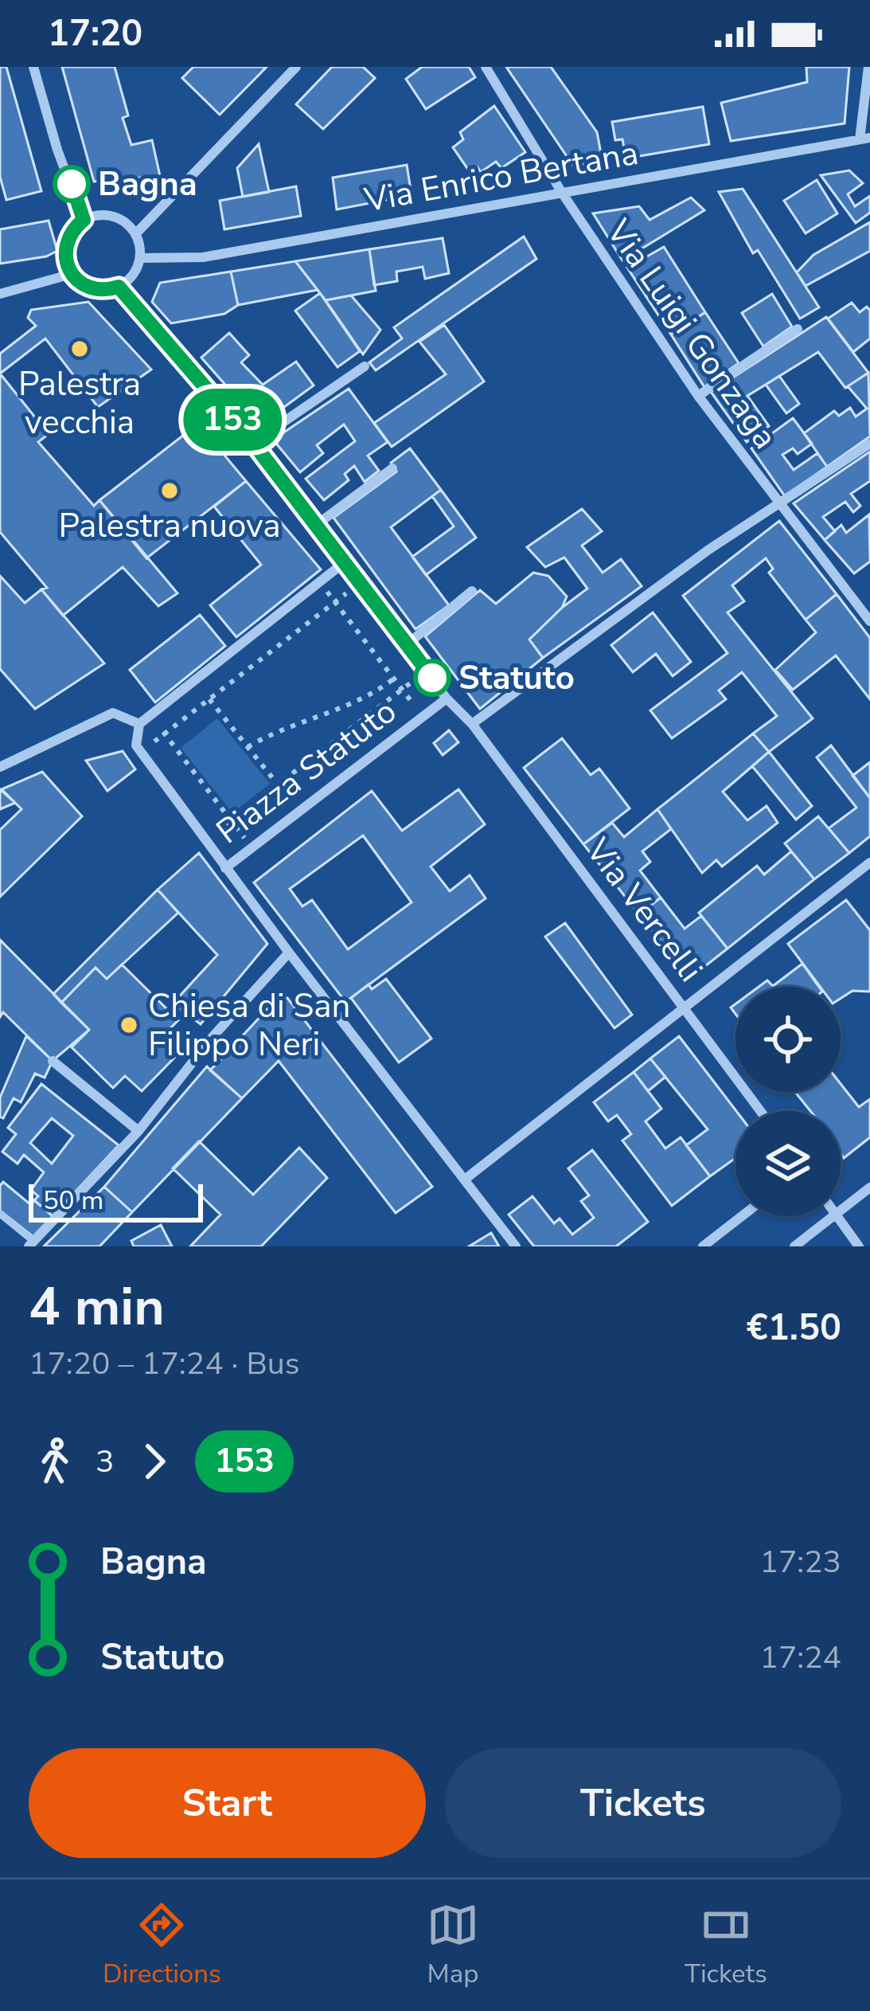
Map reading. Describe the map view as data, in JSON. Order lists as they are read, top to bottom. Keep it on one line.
{"streets":{"street":["Via Enrico Bertana","Via Luigi Gonzaga","Piazza Statuto","Via Vercelli"]},"crossings":[["Via Enrico Bertana","Via Luigi Gonzaga"],["Via Enrico Bertana","Via Vercelli"],["Piazza Statuto","Via Vercelli"]],"places":["Bagna","Palestra vecchia","Palestra nuova","Statuto","Chiesa di San Filippo Neri"],"lines":["bus line 153"],"scale_bar":"50 m","page":{"status":"17:20","on_map":"153","scale":"50 m","heading":["4 min","17:20 – 17:24 · Bus","€1.50"],"legs":["3","153"],"list":[{"name":"Bagna","value":"17:23"},{"name":"Statuto","value":"17:24"}],"buttons":["Start","Tickets"],"tabs":["Directions","Map","Tickets"]}}
